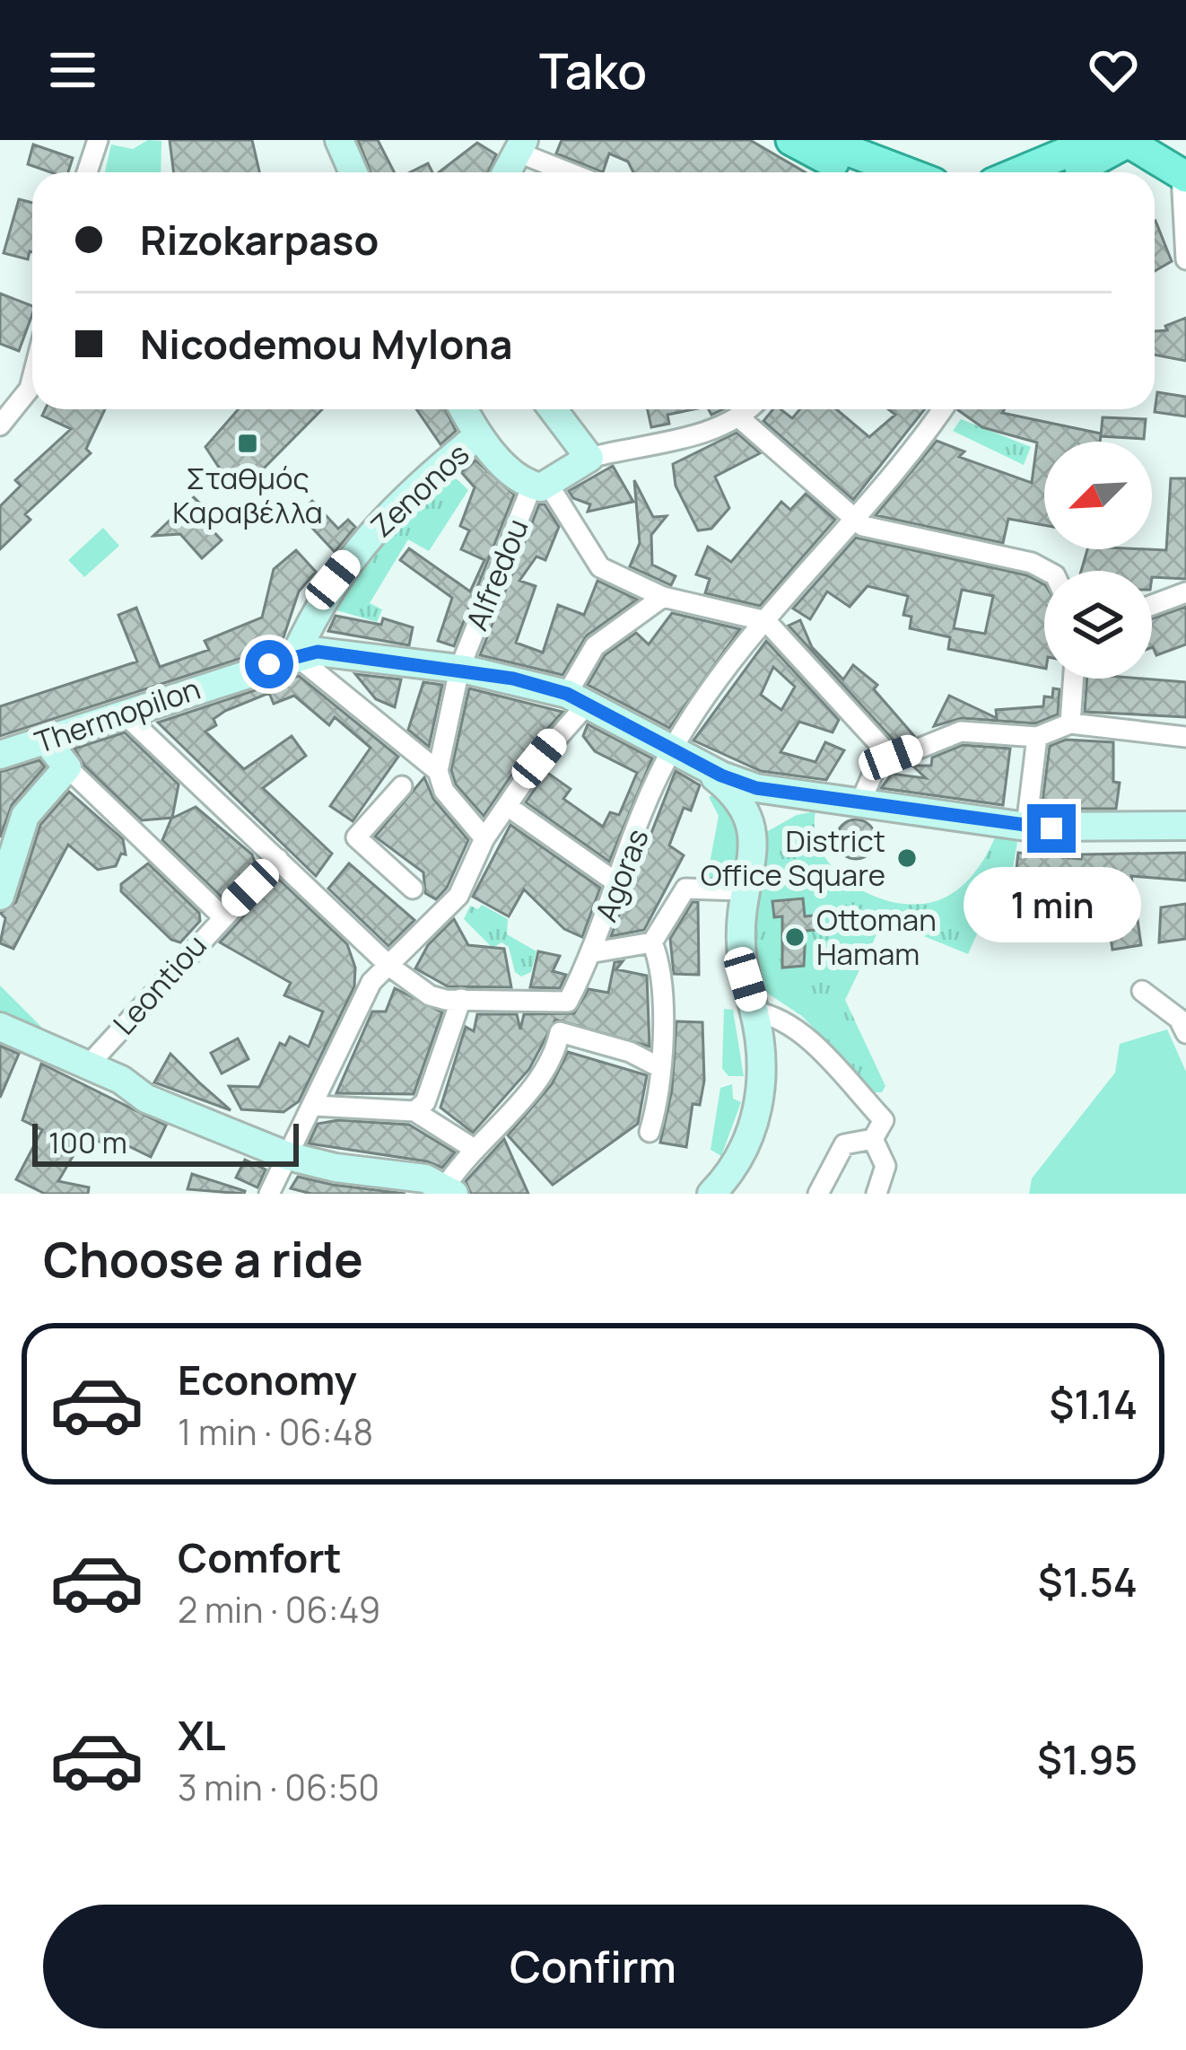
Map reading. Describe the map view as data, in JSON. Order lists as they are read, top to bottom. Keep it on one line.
{"streets":{"street":["Zenonos","Alfredou","Thermopilon","Agoras","Leontiou"]},"crossings":[["Zenonos","Thermopilon"],["Alfredou","Thermopilon"],["Thermopilon","Agoras"]],"places":{"transit":["Σταθμός Καραβέλλα"],"other":["District Office Square","Ottoman Hamam"]},"scale_bar":"100 m","north":"bottom left","page":{"header":"Tako","banner":["Rizokarpaso","Nicodemou Mylona"],"bubble":"1 min","scale":"100 m","heading":"Choose a ride","list":[{"name":"Economy","note":"1 min · 06:48","value":"$1.14"},{"name":"Comfort","note":"2 min · 06:49","value":"$1.54"},{"name":"XL","note":"3 min · 06:50","value":"$1.95"}],"buttons":"Confirm"}}
